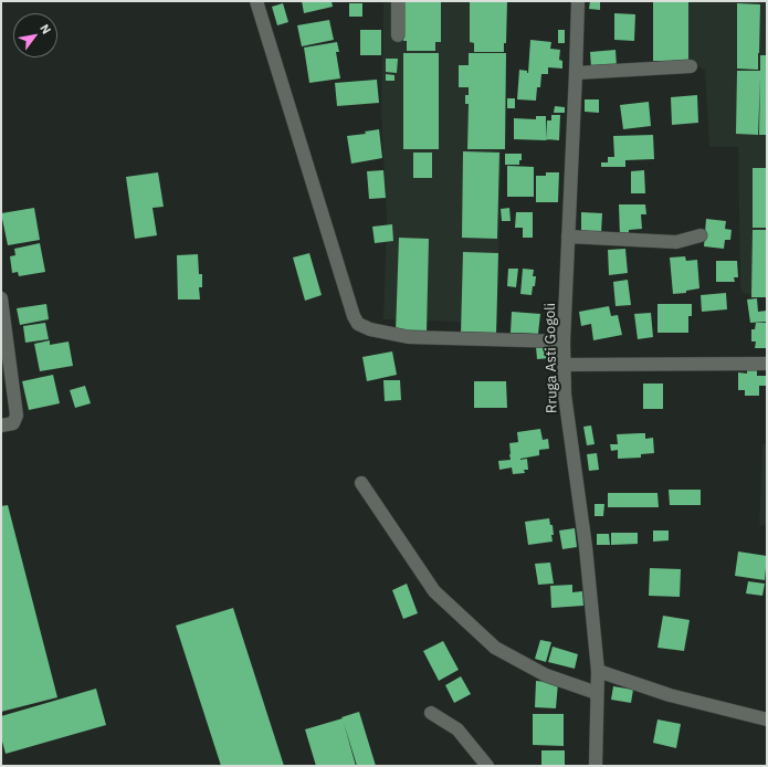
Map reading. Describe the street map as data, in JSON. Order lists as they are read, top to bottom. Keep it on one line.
{"streets":{"street":["Rruga Asti Gogoli"]},"north":"top right"}
